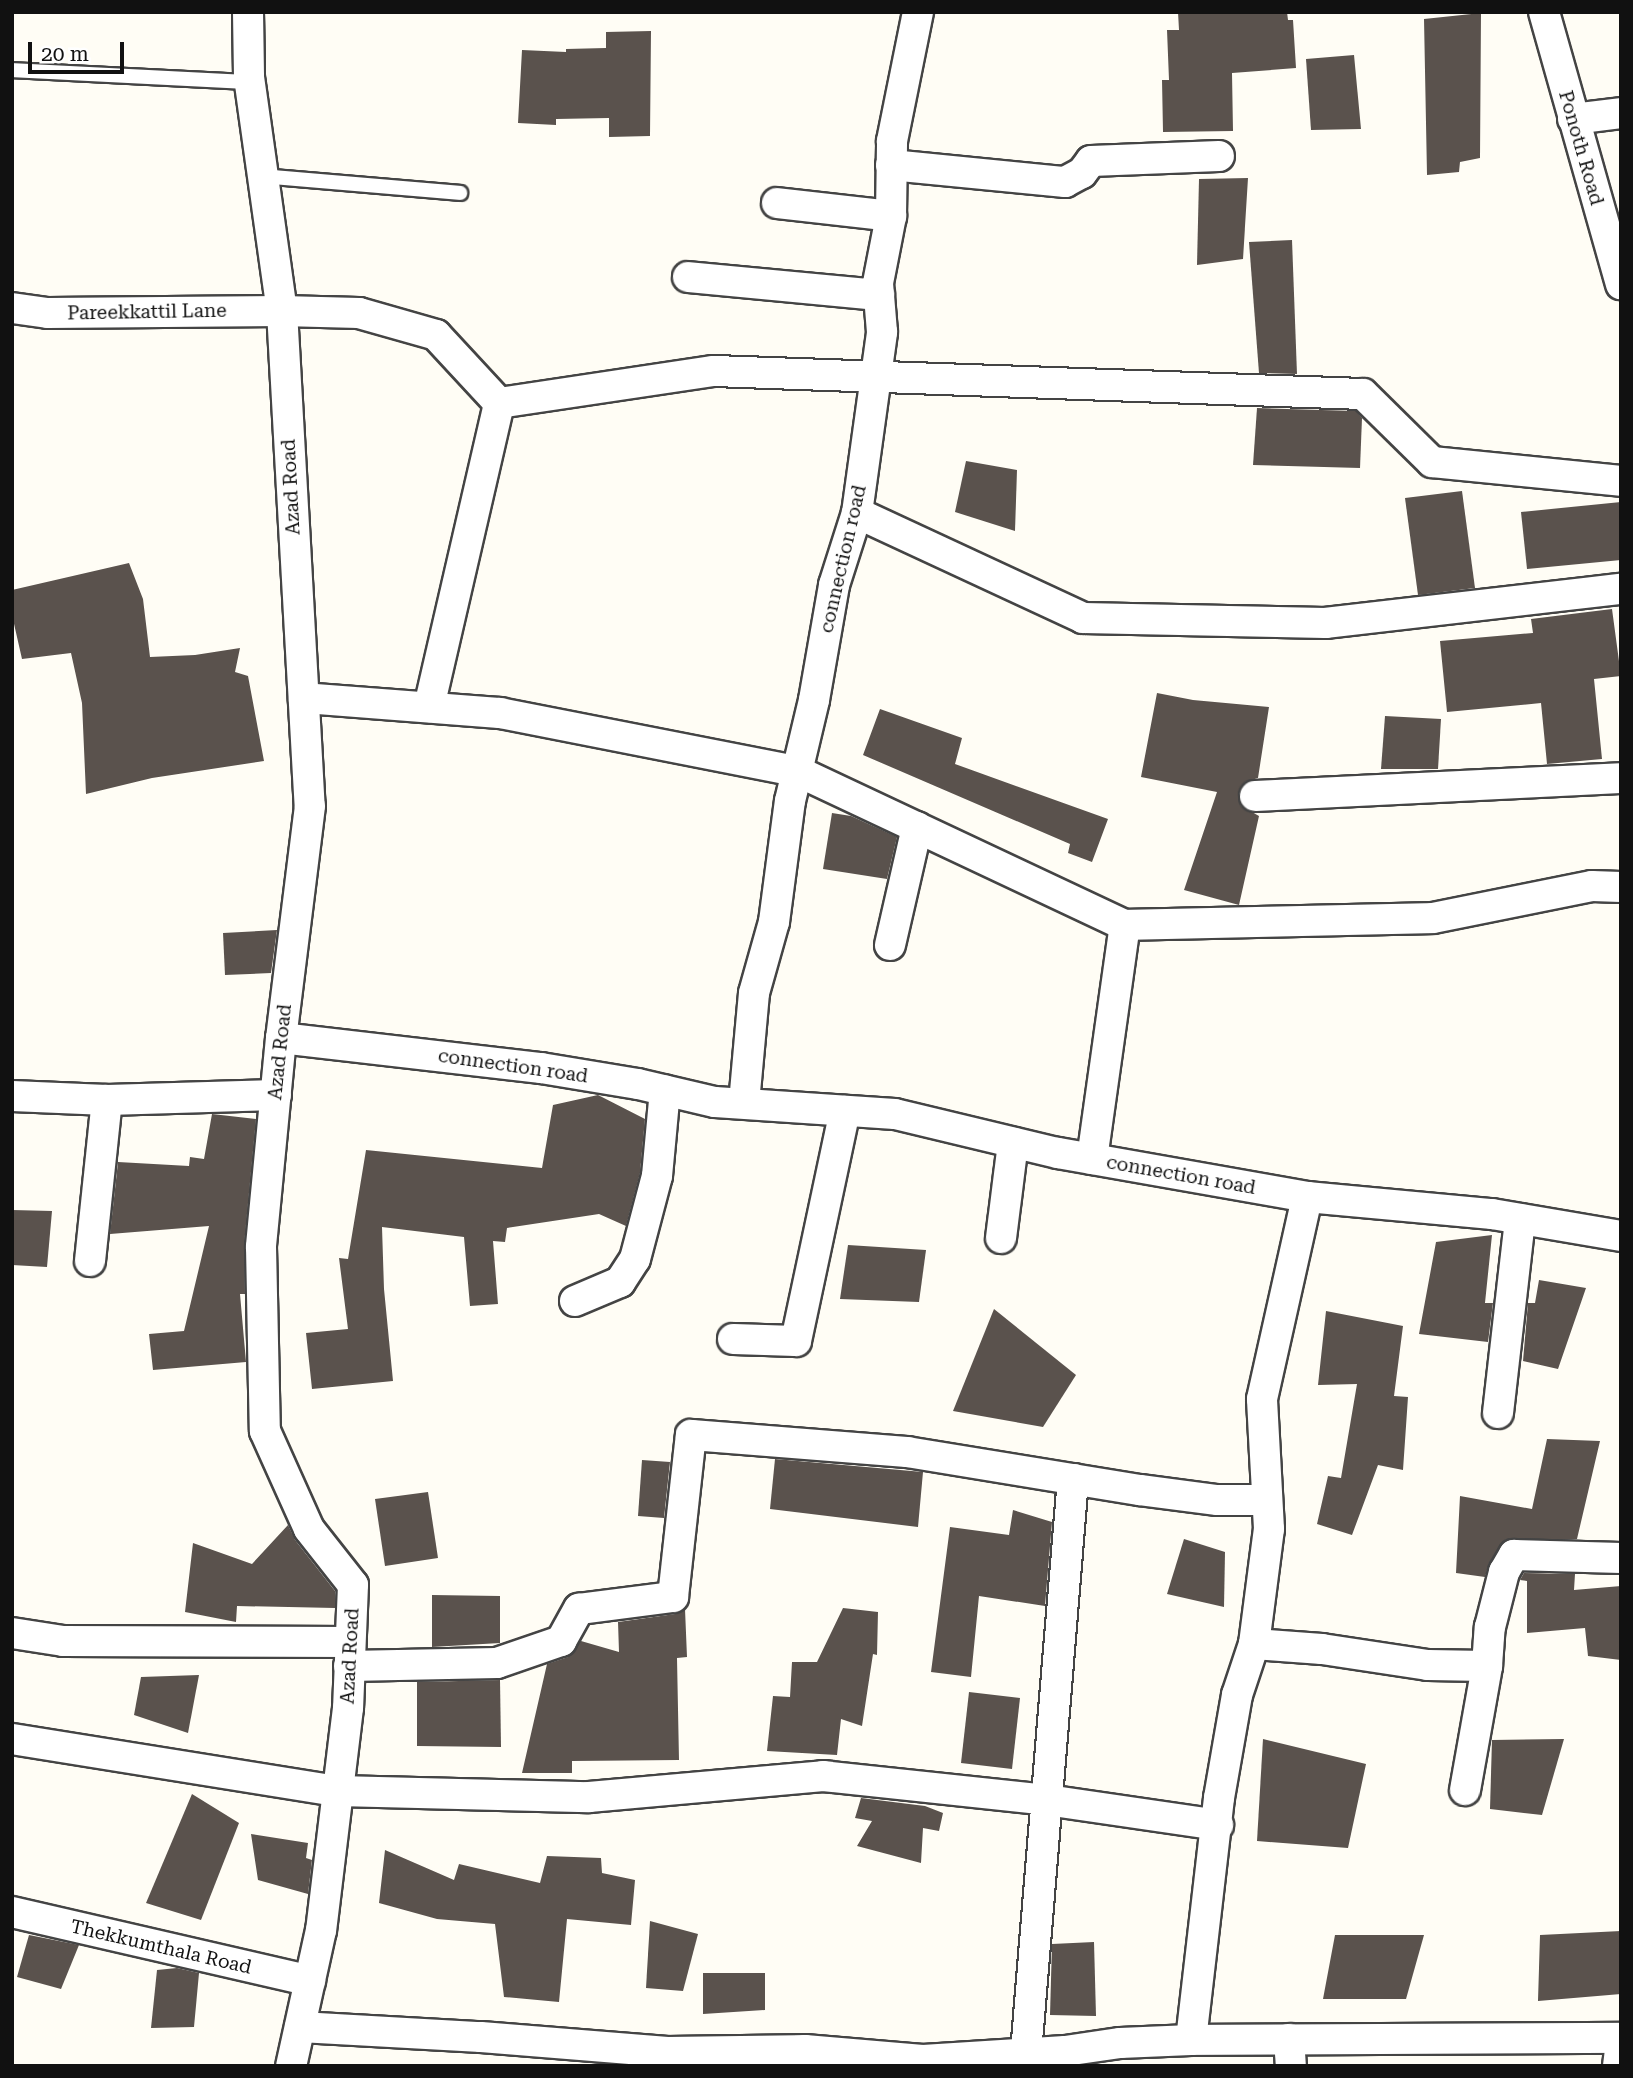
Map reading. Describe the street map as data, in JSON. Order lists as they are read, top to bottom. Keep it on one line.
{"streets":{"street":["Ponoth Road","Pareekkattil Lane","Azad Road","connection road","Thekkumthala Road"]},"crossings":[["Pareekkattil Lane","Azad Road"],["Azad Road","connection road"],["Azad Road","Thekkumthala Road"]],"scale_bar":"20 m"}
